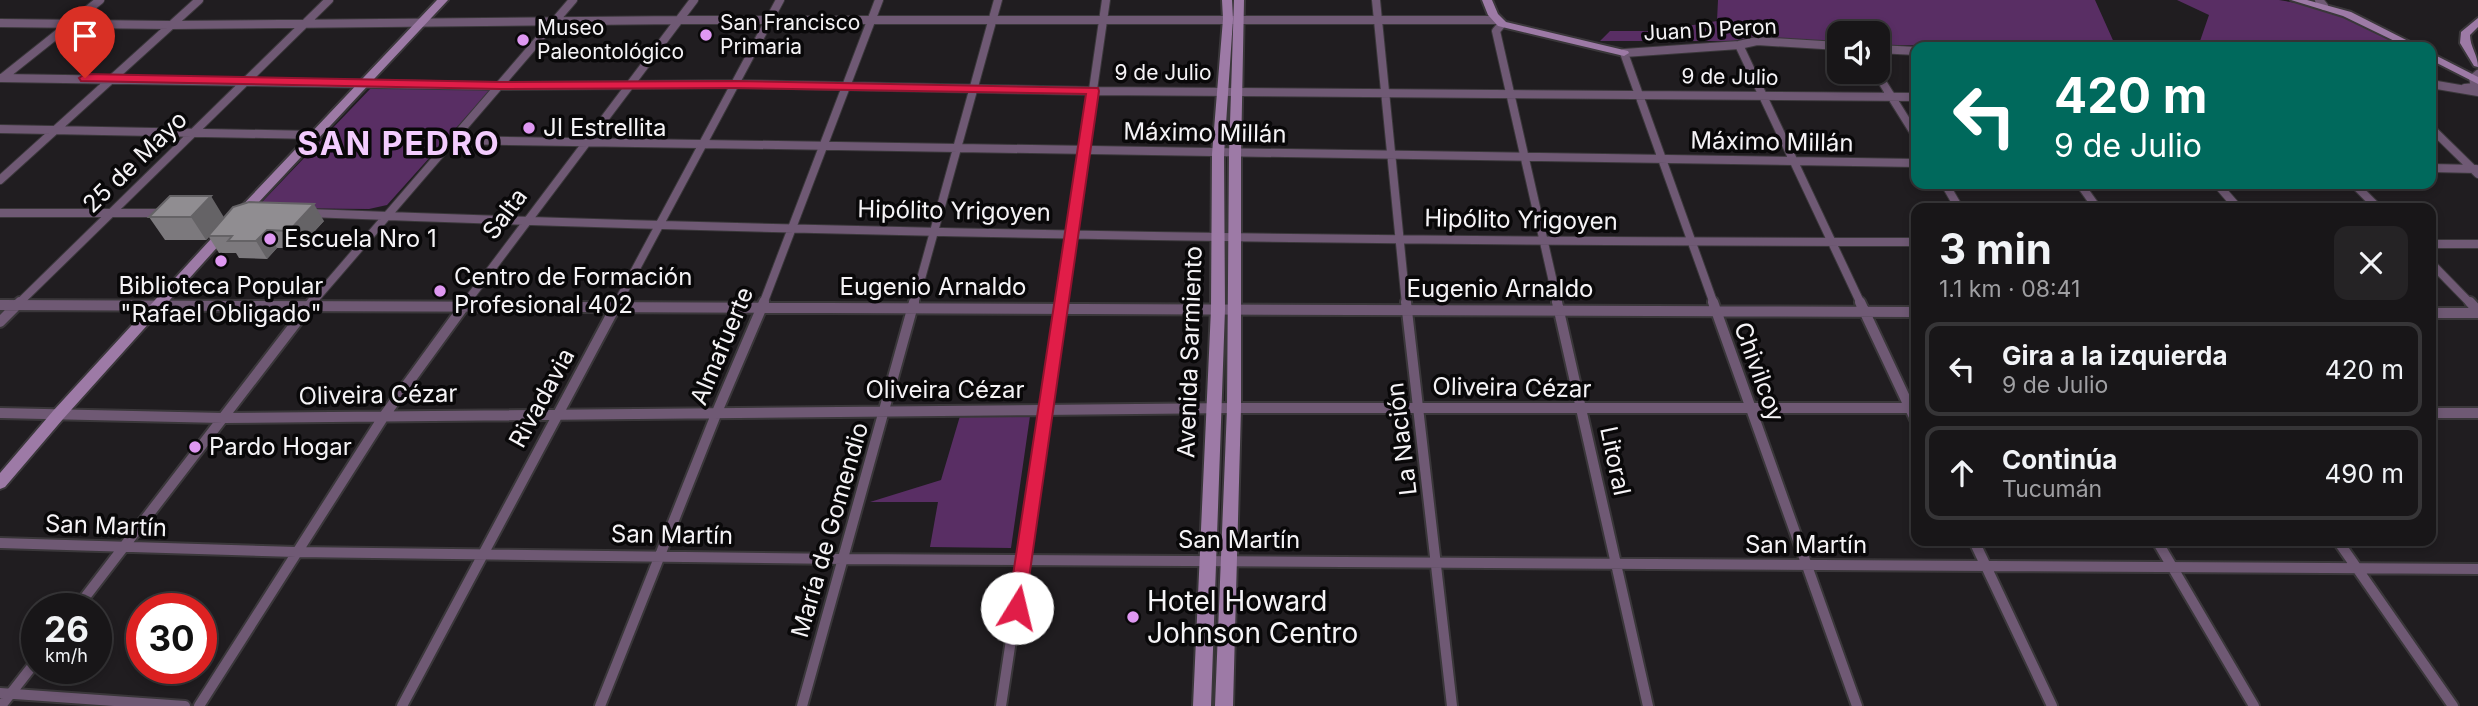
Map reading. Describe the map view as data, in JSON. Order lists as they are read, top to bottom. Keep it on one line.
{"streets":{"main road":["Avenida Sarmiento"],"street":["Juan D Peron","9 de Julio","Máximo Millán","25 de Mayo","Hipólito Yrigoyen","Salta","Eugenio Arnaldo","Almafuerte","Chivilcoy","Oliveira Cézar","Rivadavia","La Nación","Litoral","San Martín","María de Gomendio"]},"crossings":[["Juan D Peron","Chivilcoy"],["9 de Julio","25 de Mayo"],["9 de Julio","Salta"],["9 de Julio","Almafuerte"],["9 de Julio","Avenida Sarmiento"],["9 de Julio","Chivilcoy"],["9 de Julio","Rivadavia"],["9 de Julio","La Nación"],["9 de Julio","Litoral"],["9 de Julio","María de Gomendio"],["Máximo Millán","Salta"],["Máximo Millán","Almafuerte"],["Máximo Millán","Avenida Sarmiento"],["Máximo Millán","Chivilcoy"],["Máximo Millán","Rivadavia"],["Máximo Millán","La Nación"],["Máximo Millán","Litoral"],["Máximo Millán","María de Gomendio"],["25 de Mayo","Eugenio Arnaldo"],["Hipólito Yrigoyen","Salta"],["Hipólito Yrigoyen","Almafuerte"],["Hipólito Yrigoyen","Avenida Sarmiento"],["Hipólito Yrigoyen","Chivilcoy"],["Hipólito Yrigoyen","Rivadavia"],["Hipólito Yrigoyen","La Nación"],["Hipólito Yrigoyen","Litoral"],["Hipólito Yrigoyen","María de Gomendio"],["Salta","Eugenio Arnaldo"],["Salta","Oliveira Cézar"],["Salta","San Martín"],["Eugenio Arnaldo","Almafuerte"],["Eugenio Arnaldo","Avenida Sarmiento"],["Eugenio Arnaldo","Chivilcoy"],["Eugenio Arnaldo","Rivadavia"],["Eugenio Arnaldo","La Nación"],["Eugenio Arnaldo","Litoral"],["Eugenio Arnaldo","María de Gomendio"],["Almafuerte","Oliveira Cézar"],["Almafuerte","San Martín"],["Avenida Sarmiento","Oliveira Cézar"],["Avenida Sarmiento","San Martín"],["Chivilcoy","Oliveira Cézar"],["Chivilcoy","San Martín"],["Oliveira Cézar","Rivadavia"],["Oliveira Cézar","La Nación"],["Oliveira Cézar","Litoral"],["Oliveira Cézar","María de Gomendio"],["Rivadavia","San Martín"],["La Nación","San Martín"],["Litoral","San Martín"],["San Martín","María de Gomendio"]],"districts":["SAN PEDRO"],"places":["San Francisco Primaria","Museo Paleontológico","JI Estrellita","Escuela Nro 1","Biblioteca Popular \"Rafael Obligado\"","Centro de Formación Profesional 402","Pardo Hogar","Hotel Howard Johnson Centro"],"page":{"turn":["420 m","9 de Julio"],"heading":["3 min","1.1 km · 08:41"],"list":[{"name":"Gira a la izquierda","note":"9 de Julio","value":"420 m"},{"name":"Continúa","note":"Tucumán","value":"490 m"}],"speed":"26 km/h","limit":"30"}}
